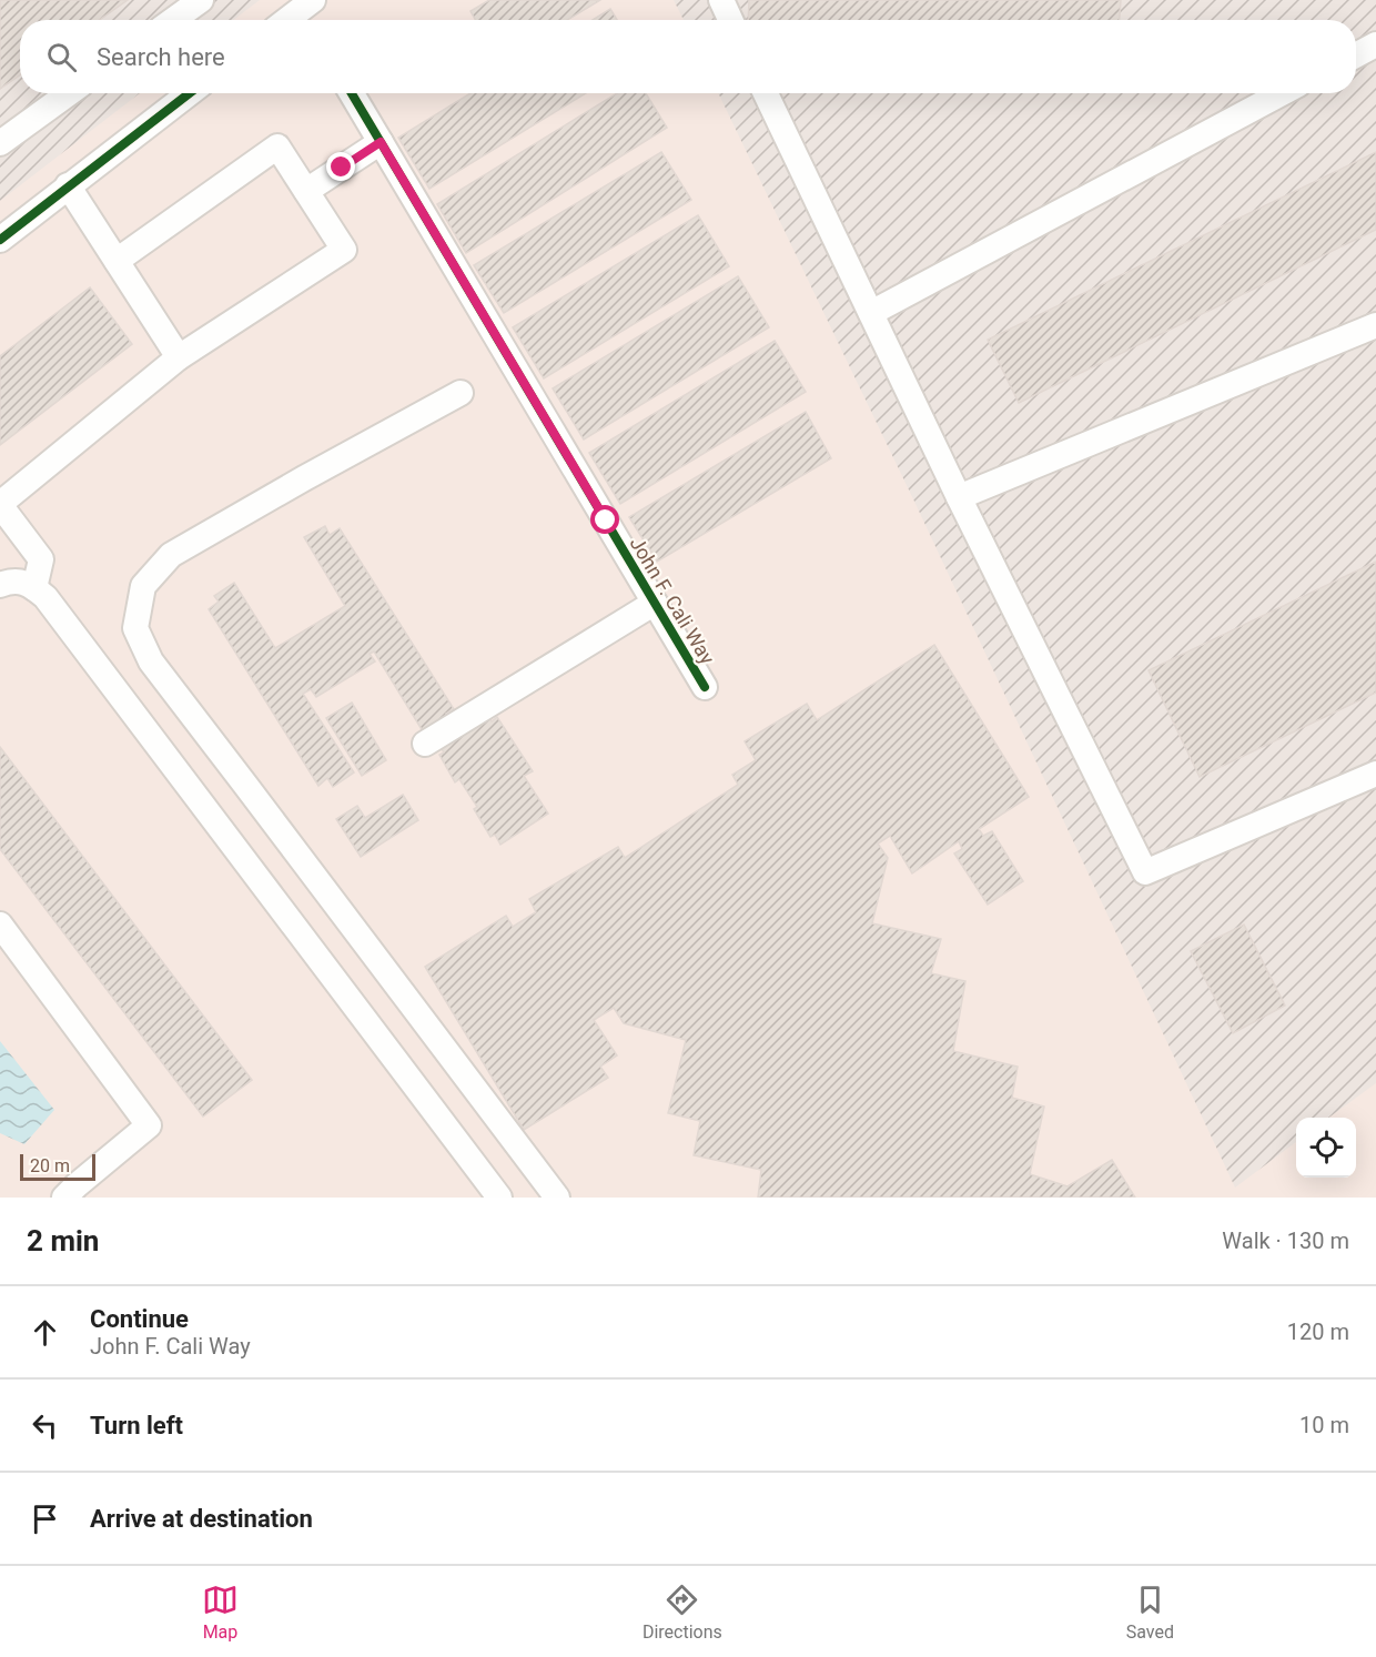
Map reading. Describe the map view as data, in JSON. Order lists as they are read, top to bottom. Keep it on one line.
{"streets":{"street":["John F. Cali Way"]},"scale_bar":"20 m","page":{"search":"Search here","scale":"20 m","heading":["2 min","Walk · 130 m"],"list":[["Continue","John F. Cali Way","120 m"],["Turn left","10 m"],"Arrive at destination"],"nav":["Map","Directions","Saved"]}}
